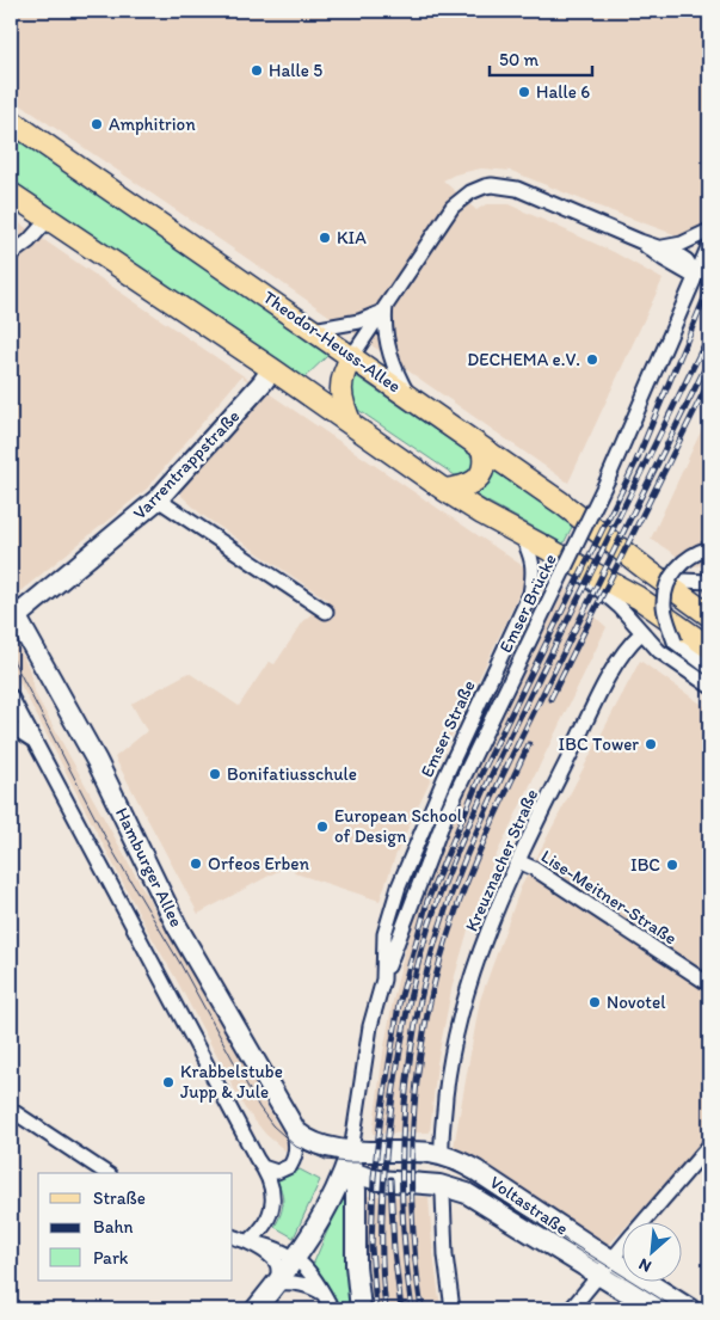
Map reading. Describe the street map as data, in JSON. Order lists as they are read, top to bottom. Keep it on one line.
{"streets":{"main road":["Theodor-Heuss-Allee"],"street":["Varrentrappstraße","Emser Brücke","Emser Straße","Kreuznacher Straße","Hamburger Allee","Lise-Meitner-Straße","Voltastraße"]},"crossings":[["Varrentrappstraße","Hamburger Allee"],["Emser Brücke","Emser Straße"],["Emser Straße","Hamburger Allee"],["Emser Straße","Voltastraße"],["Kreuznacher Straße","Lise-Meitner-Straße"],["Kreuznacher Straße","Voltastraße"],["Hamburger Allee","Voltastraße"]],"places":["Halle 5","Halle 6","Amphitrion","KIA","DECHEMA e.V.","IBC Tower","Bonifatiusschule","European School of Design","Orfeos Erben","IBC","Novotel","Krabbelstube Jupp & Jule"],"legend":["Straße","Bahn","Park"],"scale_bar":"50 m","north":"bottom left"}
